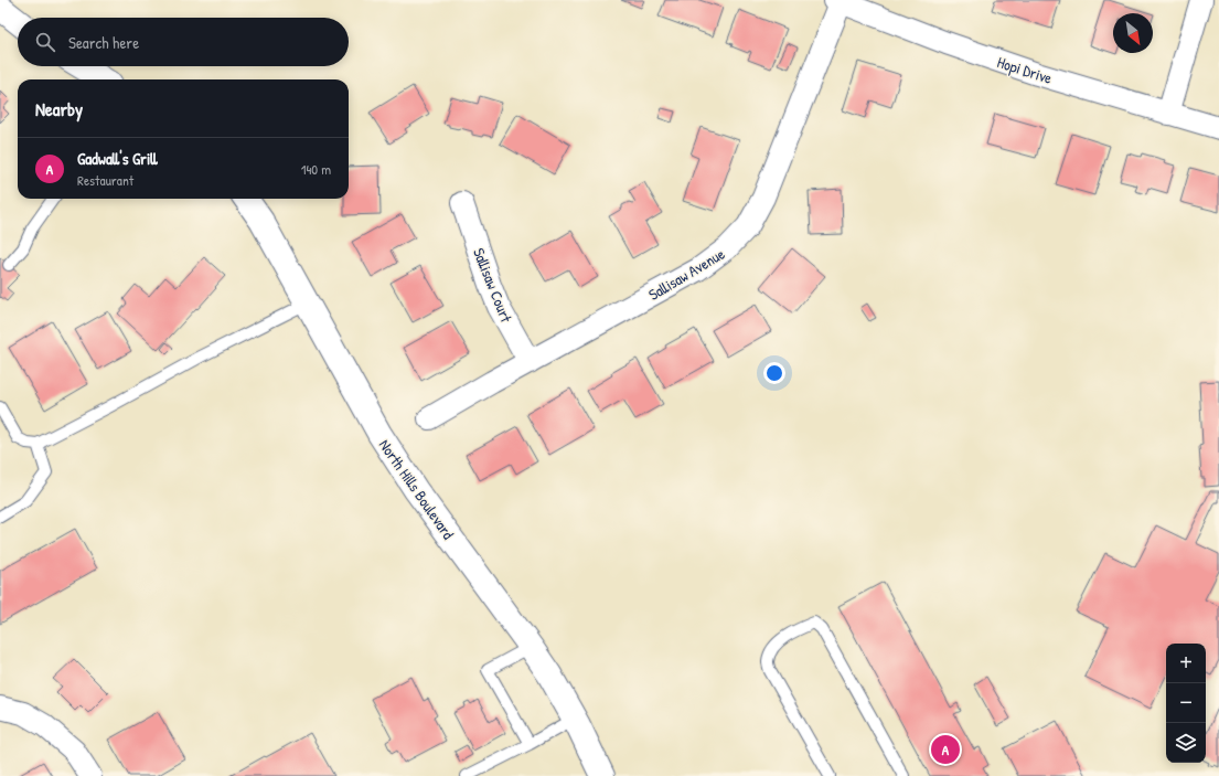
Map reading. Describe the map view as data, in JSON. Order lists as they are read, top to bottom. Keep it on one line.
{"streets":{"street":["Hopi Drive","Sallisaw Avenue","Sallisaw Court","North Hills Boulevard"]},"crossings":[["Hopi Drive","Sallisaw Avenue"],["Sallisaw Avenue","Sallisaw Court"]],"north":"bottom right","page":{"search":"Search here","heading":"Nearby","list":[{"mark":"A","name":"Gadwall's Grill","note":"Restaurant","value":"140 m"}],"map_buttons":["+","−"],"pins":"A"}}
